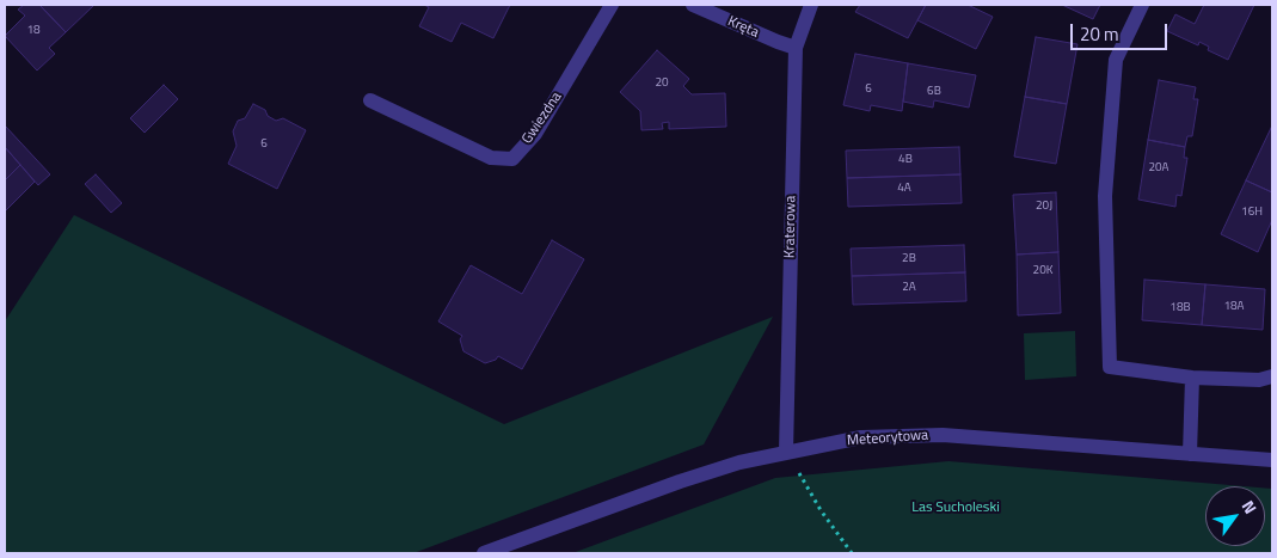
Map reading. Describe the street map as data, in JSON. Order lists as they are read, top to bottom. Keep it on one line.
{"streets":{"street":["Kręta","Gwiezdna","Kraterowa","Meteorytowa"]},"crossings":[["Kręta","Kraterowa"],["Kraterowa","Meteorytowa"]],"parks":["Las Sucholeski"],"house_numbers":["18","20","6","6B","6","4B","20A","4A","20J","16H","2B","20K","2A","18A","18B"],"scale_bar":"20 m","north":"top right"}
